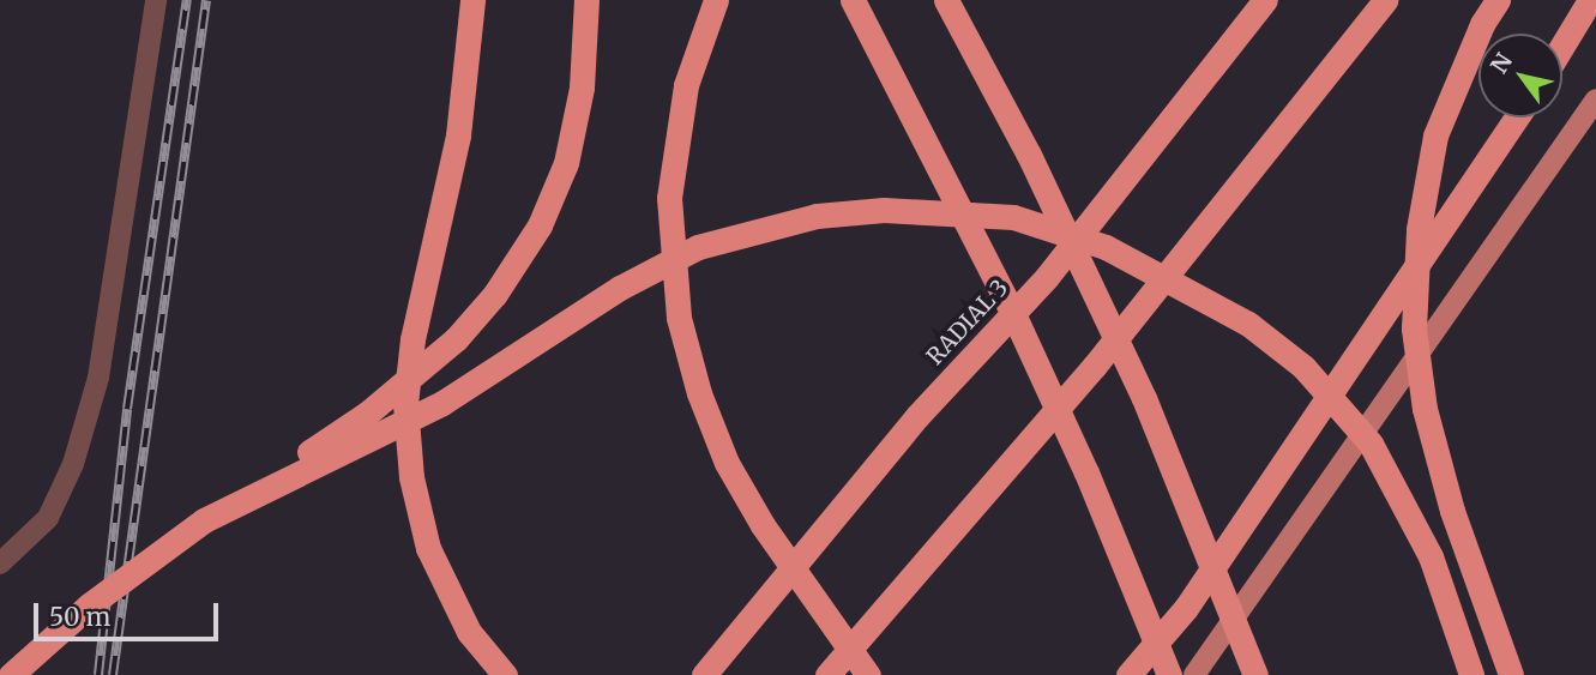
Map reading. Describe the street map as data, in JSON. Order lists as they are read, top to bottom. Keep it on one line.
{"streets":{"highway":["RADIAL 3"]},"scale_bar":"50 m","north":"top left"}
